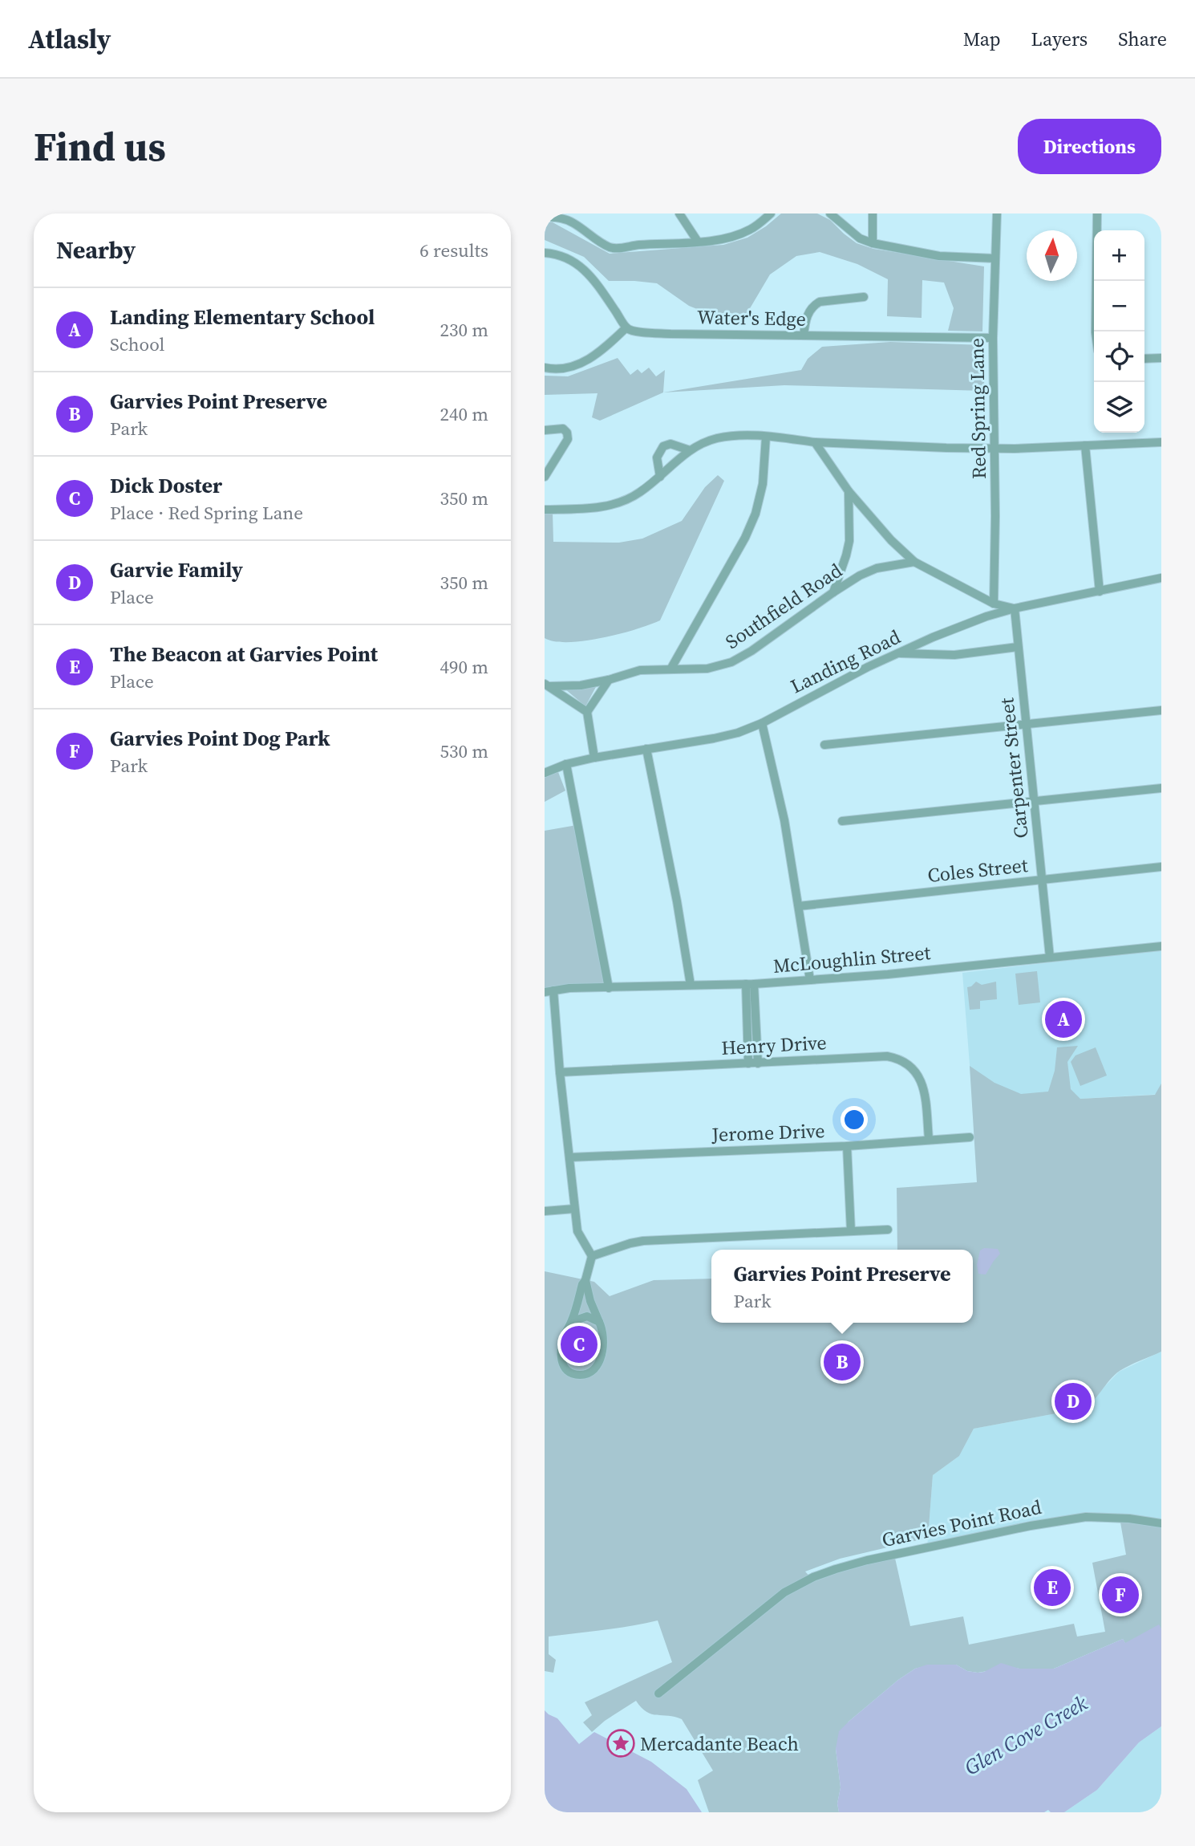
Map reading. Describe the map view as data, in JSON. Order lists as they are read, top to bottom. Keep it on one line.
{"streets":{"street":["Water's Edge","Red Spring Lane","Southfield Road","Landing Road","Carpenter Street","Coles Street","McLoughlin Street","Henry Drive","Jerome Drive","Garvies Point Road"]},"crossings":[["Water's Edge","Red Spring Lane"],["Landing Road","Carpenter Street"],["Carpenter Street","Coles Street"],["Carpenter Street","McLoughlin Street"],["Henry Drive","Jerome Drive"]],"water":["Glen Cove Creek"],"places":{"place":["Mercadante Beach"]},"north":"top","page":{"header":"Atlasly","nav":["Map","Layers","Share"],"buttons":"Directions","title":"Find us","heading":["Nearby","6 results"],"map_buttons":["+","−"],"list":[{"mark":"A","name":"Landing Elementary School","note":"School","value":"230 m"},{"mark":"B","name":"Garvies Point Preserve","note":"Park","value":"240 m"},{"mark":"C","name":"Dick Doster","note":"Place · Red Spring Lane","value":"350 m"},{"mark":"D","name":"Garvie Family","note":"Place","value":"350 m"},{"mark":"E","name":"The Beacon at Garvies Point","note":"Place","value":"490 m"},{"mark":"F","name":"Garvies Point Dog Park","note":"Park","value":"530 m"}],"pins":["A","C","B","D","E","F"],"popup":["Garvies Point Preserve","Park"]}}
